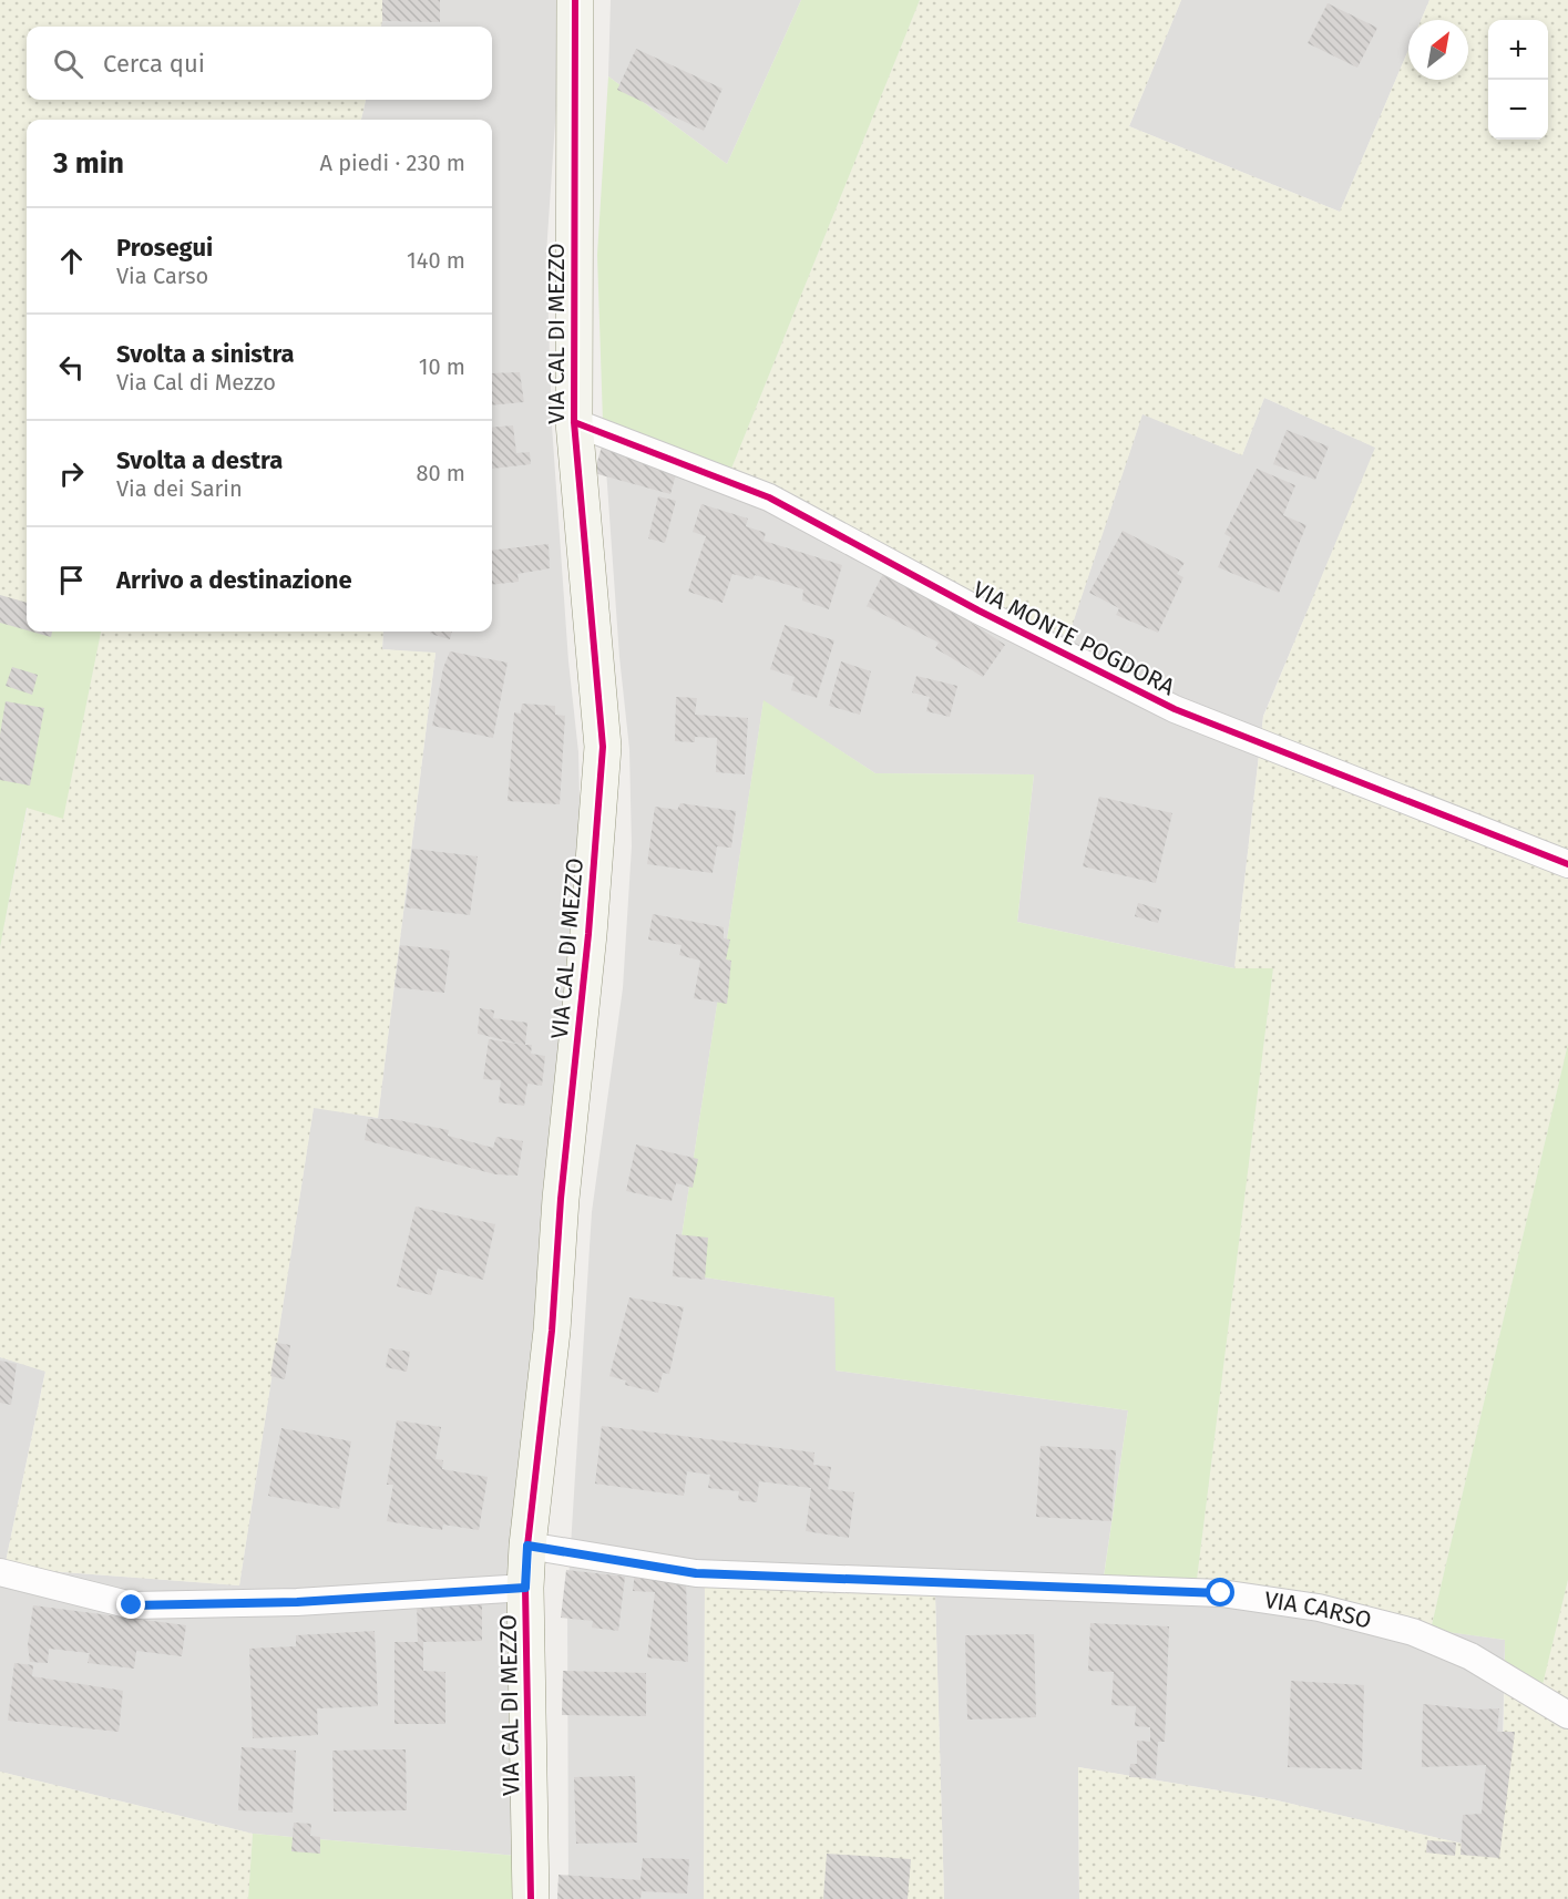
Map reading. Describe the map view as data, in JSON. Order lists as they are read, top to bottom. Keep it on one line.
{"streets":{"street":["VIA CAL DI MEZZO","VIA MONTE POGDORA","VIA CARSO"]},"crossings":[["VIA CAL DI MEZZO","VIA MONTE POGDORA"],["VIA CAL DI MEZZO","VIA CARSO"]],"north":"top right","page":{"map_buttons":["+","−"],"search":"Cerca qui","heading":["3 min","A piedi · 230 m"],"list":[["Prosegui","Via Carso","140 m"],["Svolta a sinistra","Via Cal di Mezzo","10 m"],["Svolta a destra","Via dei Sarin","80 m"],"Arrivo a destinazione"]}}
